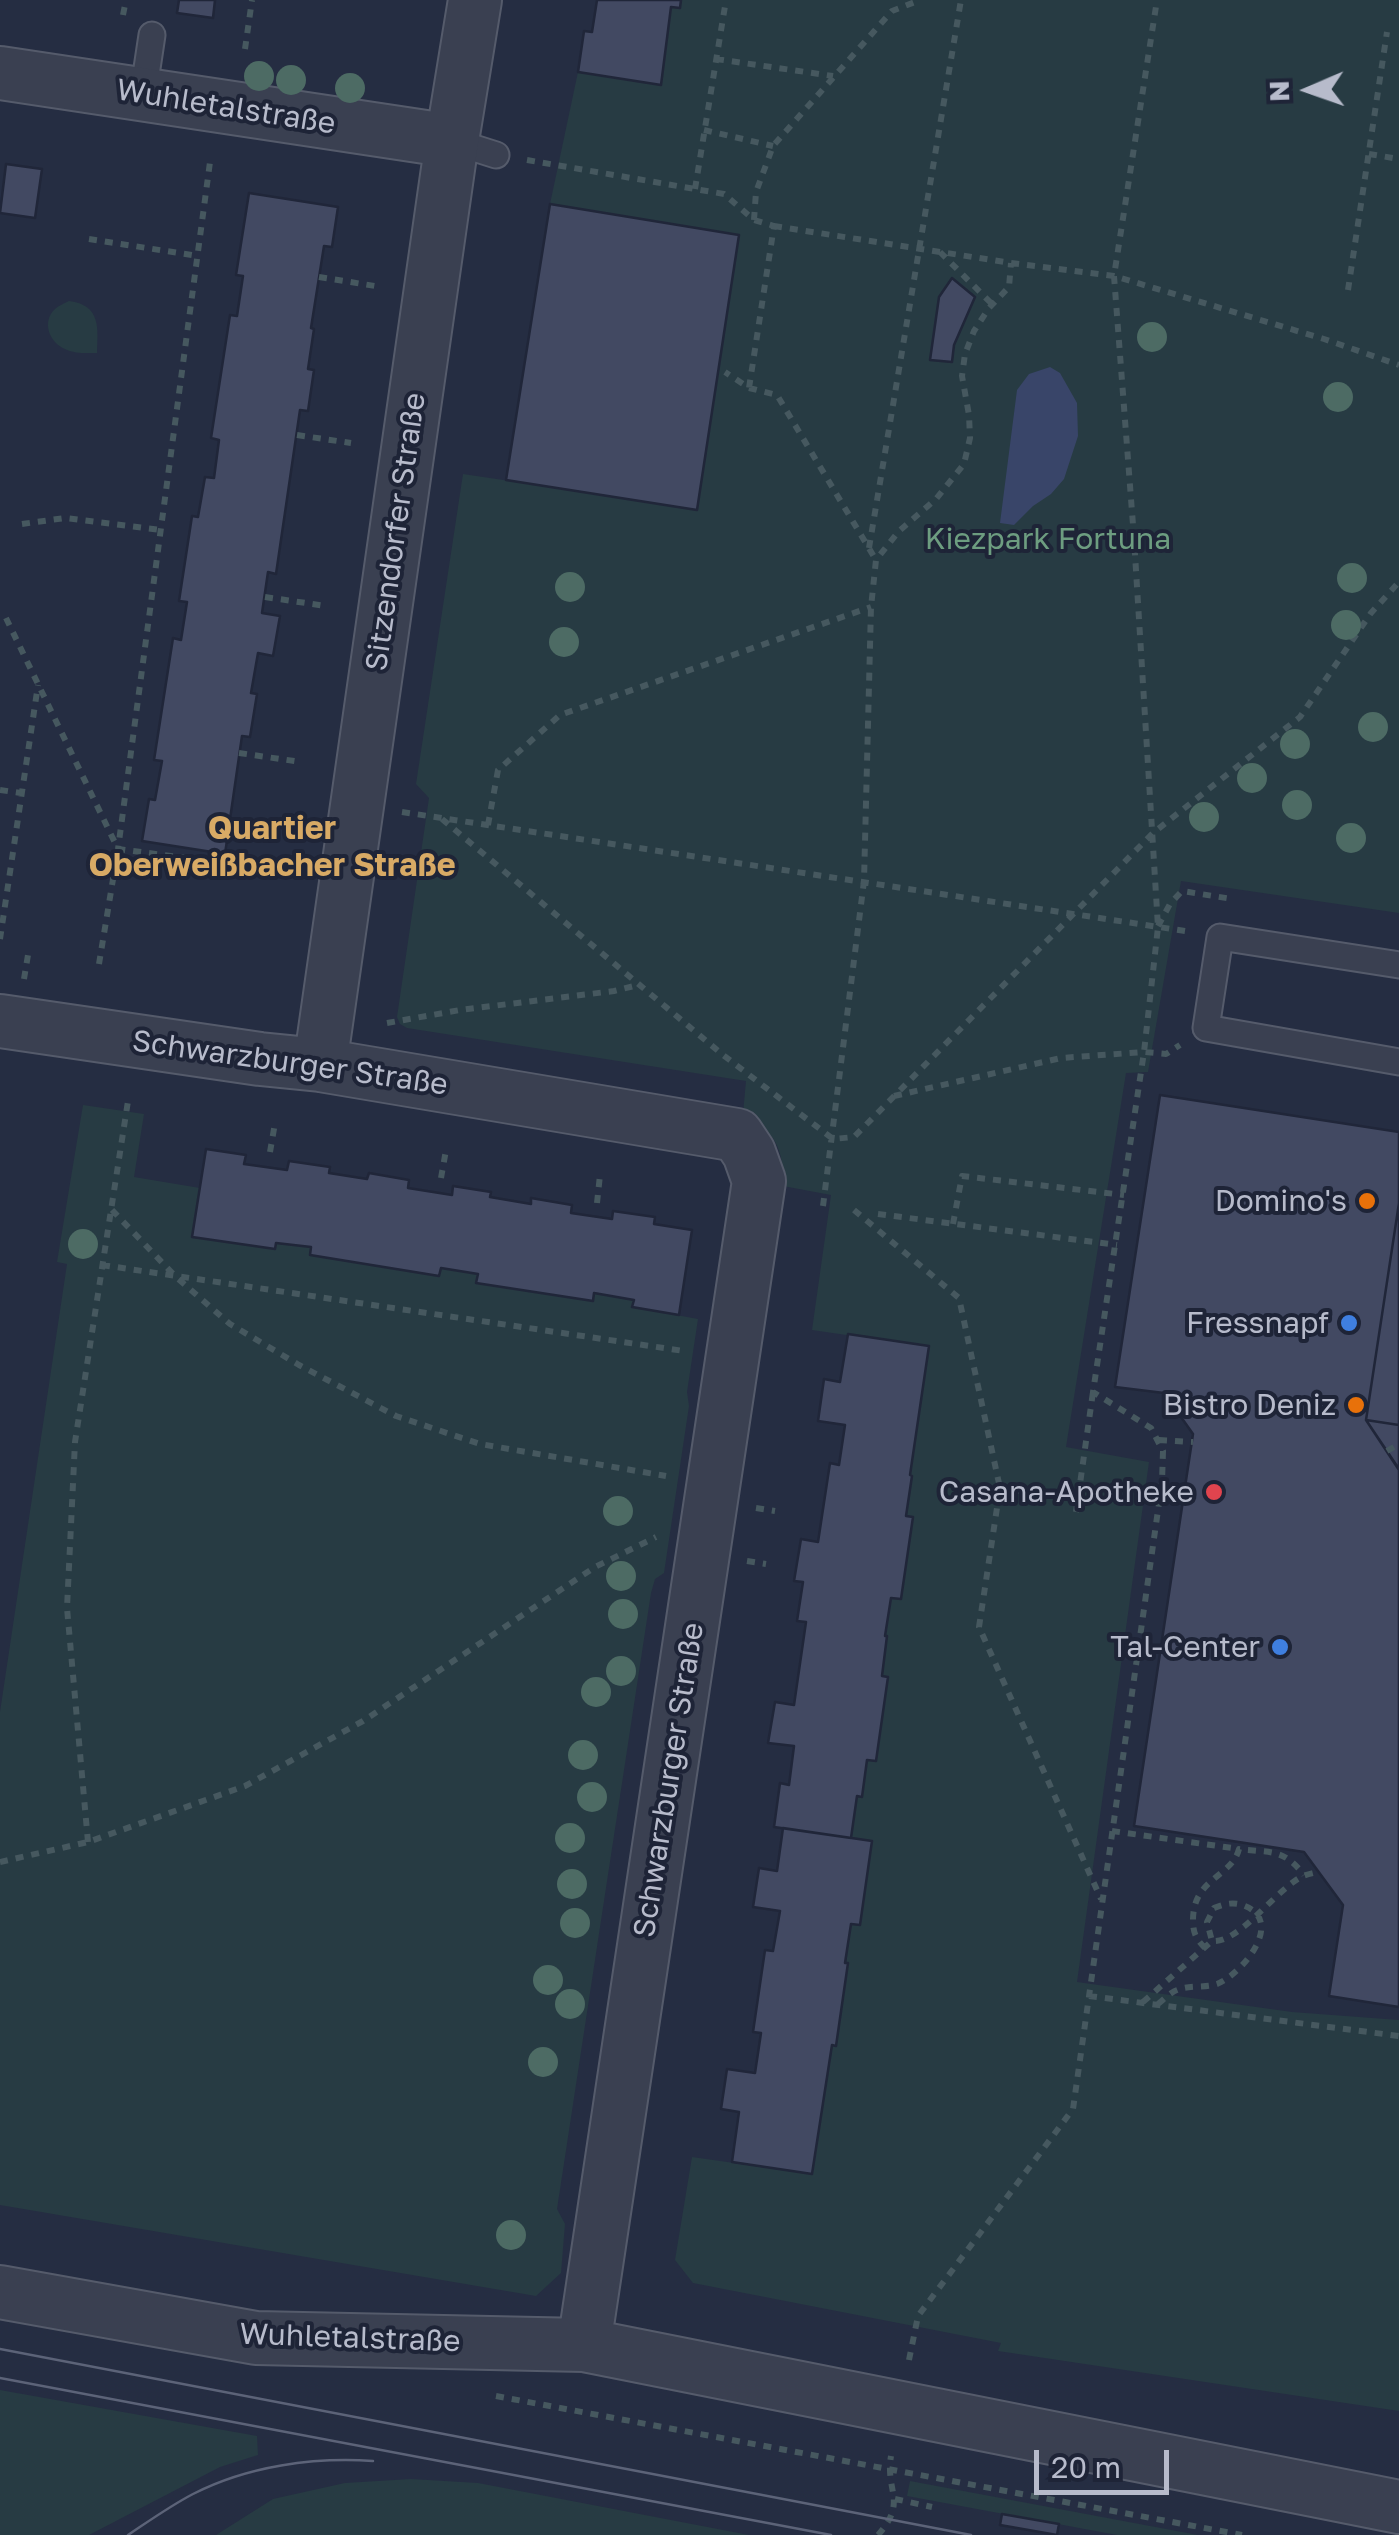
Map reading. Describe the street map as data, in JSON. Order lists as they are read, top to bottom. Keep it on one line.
{"streets":{"street":["Wuhletalstraße","Sitzendorfer Straße","Schwarzburger Straße"]},"crossings":[["Wuhletalstraße","Sitzendorfer Straße"],["Wuhletalstraße","Schwarzburger Straße"],["Sitzendorfer Straße","Schwarzburger Straße"]],"districts":["Quartier Oberweißbacher Straße"],"parks":["Kiezpark Fortuna"],"places":["Domino's","Fressnapf","Bistro Deniz","Casana-Apotheke","Tal-Center"],"scale_bar":"20 m","north":"left"}
